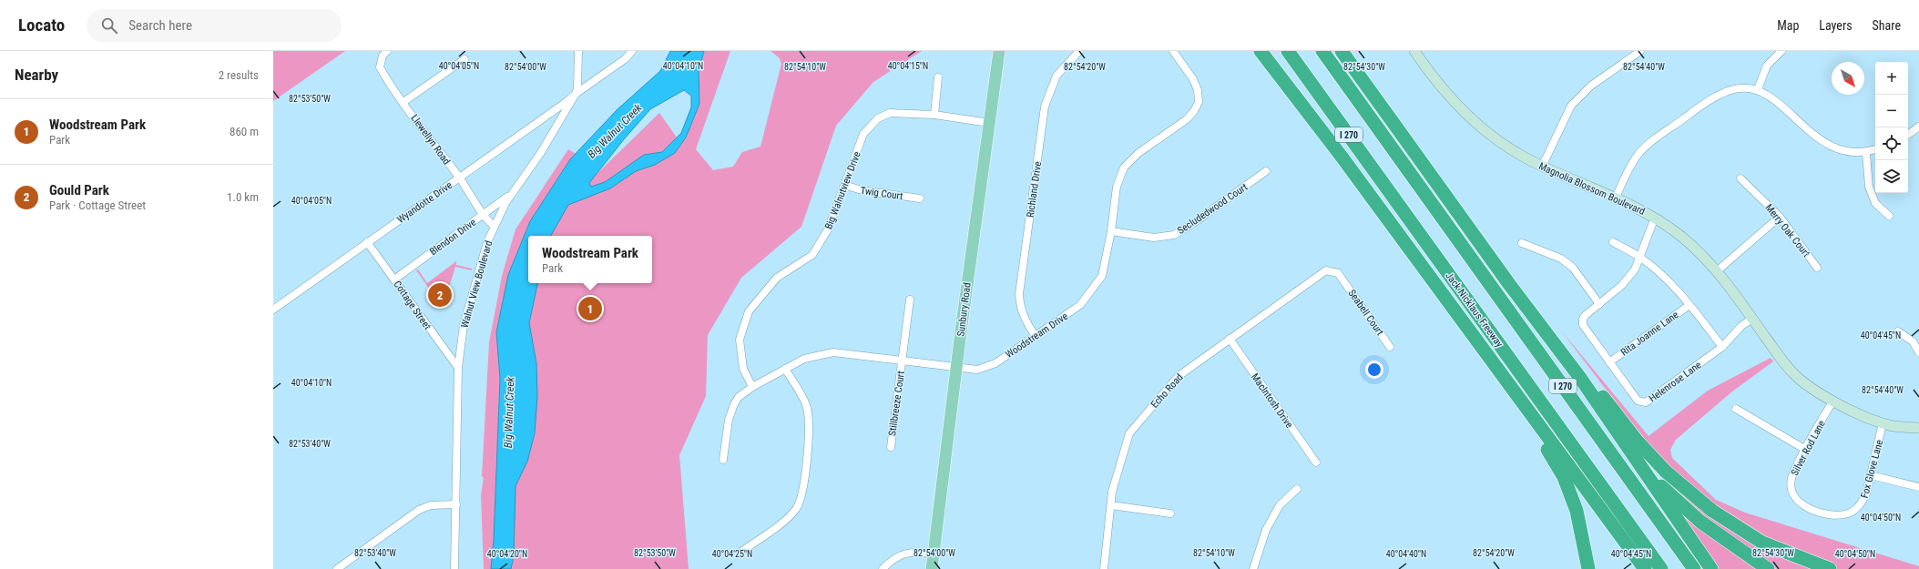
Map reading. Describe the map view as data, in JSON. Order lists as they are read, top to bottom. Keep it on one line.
{"streets":{"highway":["I 270","Jack Nicklaus Freeway"],"main road":["Sunbury Road"],"street":["Llewellyn Road","Magnolia Blossom Boulevard","Richland Drive","Big Walnutview Drive","Twig Court","Wyandotte Drive","Secludedwood Court","Merry Oak Court","Blendon Drive","Walnut View Boulevard","Cottage Street","Seabell Court","Rita Joanne Lane","Woodstream Drive","Helenrose Lane","Echo Road","MacIntosh Drive","Stillbreeze Court","Silver Rod Lane","Fox Glove Lane"]},"crossings":[["Llewellyn Road","Wyandotte Drive"],["Llewellyn Road","Blendon Drive"],["Llewellyn Road","Walnut View Boulevard"],["Magnolia Blossom Boulevard","Helenrose Lane"],["Magnolia Blossom Boulevard","Silver Rod Lane"],["Magnolia Blossom Boulevard","Fox Glove Lane"],["Richland Drive","Woodstream Drive"],["Big Walnutview Drive","Twig Court"],["Big Walnutview Drive","Sunbury Road"],["Big Walnutview Drive","Woodstream Drive"],["Wyandotte Drive","Walnut View Boulevard"],["Wyandotte Drive","Cottage Street"],["Secludedwood Court","Woodstream Drive"],["Blendon Drive","Walnut View Boulevard"],["Blendon Drive","Cottage Street"],["Walnut View Boulevard","Cottage Street"],["Sunbury Road","Woodstream Drive"],["Seabell Court","Echo Road"],["Rita Joanne Lane","Helenrose Lane"],["Woodstream Drive","Stillbreeze Court"],["Echo Road","MacIntosh Drive"],["Silver Rod Lane","Fox Glove Lane"]],"water":["Big Walnut Creek"],"north":"bottom right","page":{"header":"Locato","search":"Search here","nav":["Map","Layers","Share"],"heading":["Nearby","2 results"],"map_buttons":["+","−"],"list":[{"mark":"1","name":"Woodstream Park","note":"Park","value":"860 m"},{"mark":"2","name":"Gould Park","note":"Park · Cottage Street","value":"1.0 km"}],"popup":["Woodstream Park","Park"],"pins":["2","1"]},"coordinates":["40°04'05\"N","40°04'10\"N","40°04'15\"N","82°54'00\"W","82°54'10\"W","82°54'20\"W","82°54'30\"W","82°54'40\"W","82°53'50\"W","40°04'45\"N","82°53'40\"W","40°04'50\"N","40°04'20\"N","40°04'25\"N","40°04'40\"N"]}
